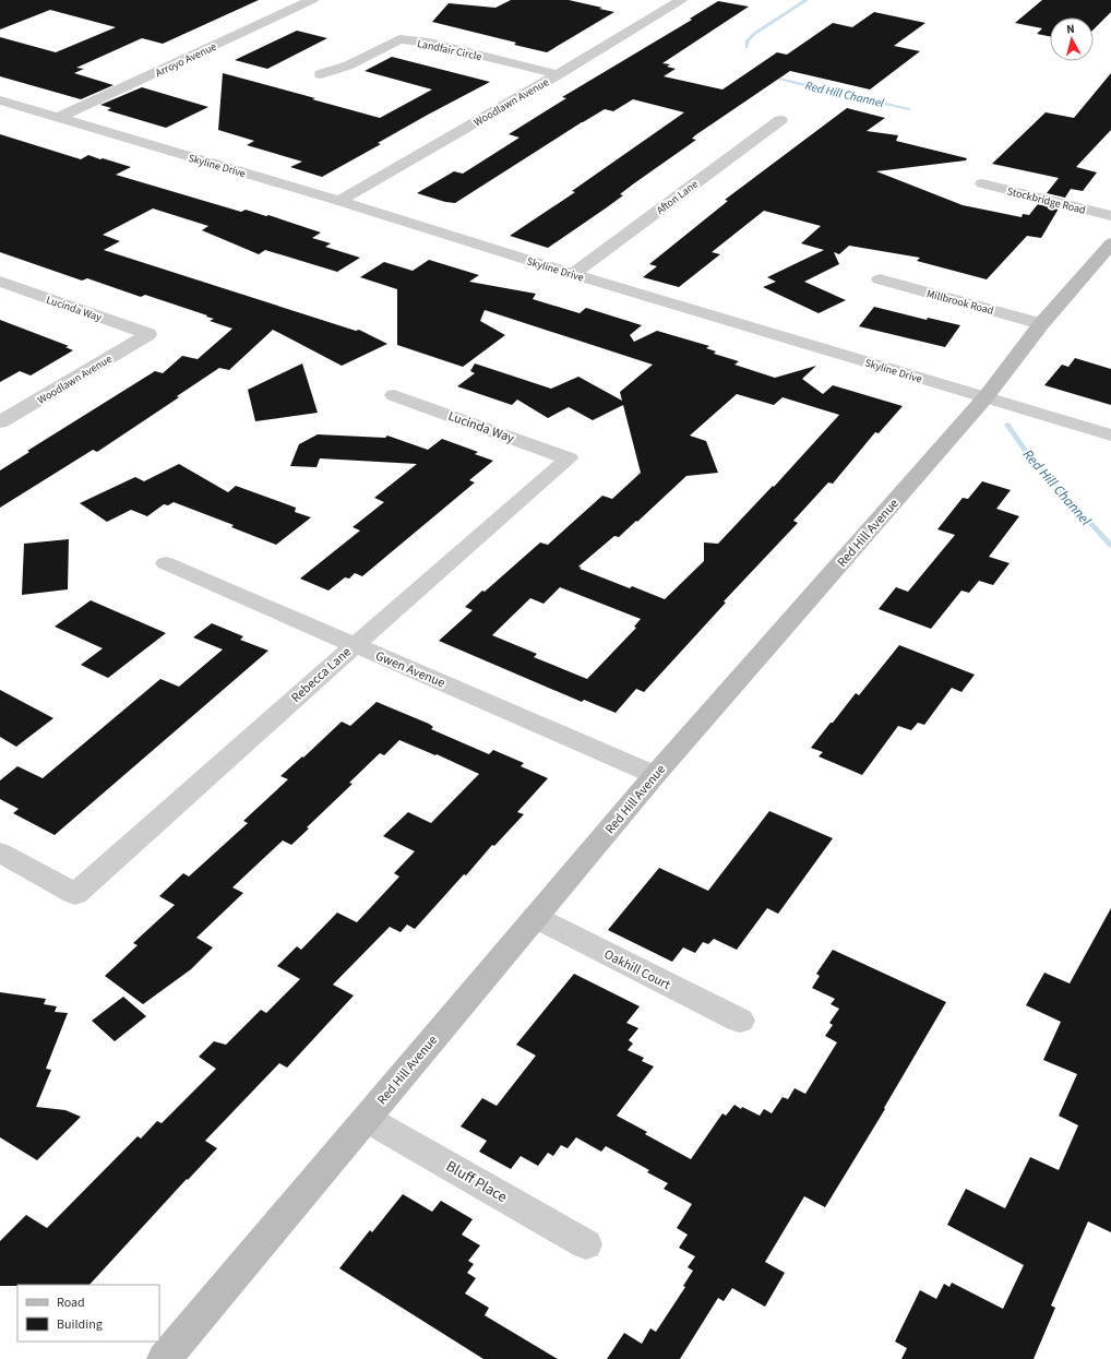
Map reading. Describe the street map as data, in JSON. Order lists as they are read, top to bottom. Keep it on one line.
{"streets":{"main road":["Red Hill Avenue"],"street":["Landfair Circle","Arroyo Avenue","Woodlawn Avenue","Skyline Drive","Afton Lane","Stockbridge Road","Millbrook Road","Lucinda Way","Gwen Avenue","Rebecca Lane","Oakhill Court","Bluff Place"]},"crossings":[["Landfair Circle","Woodlawn Avenue"],["Arroyo Avenue","Skyline Drive"],["Woodlawn Avenue","Skyline Drive"],["Woodlawn Avenue","Lucinda Way"],["Skyline Drive","Afton Lane"],["Skyline Drive","Red Hill Avenue"],["Millbrook Road","Red Hill Avenue"],["Lucinda Way","Rebecca Lane"],["Red Hill Avenue","Gwen Avenue"],["Red Hill Avenue","Oakhill Court"],["Red Hill Avenue","Bluff Place"],["Gwen Avenue","Rebecca Lane"]],"water":["Red Hill Channel"],"legend":["Road","Building"],"north":"top"}
